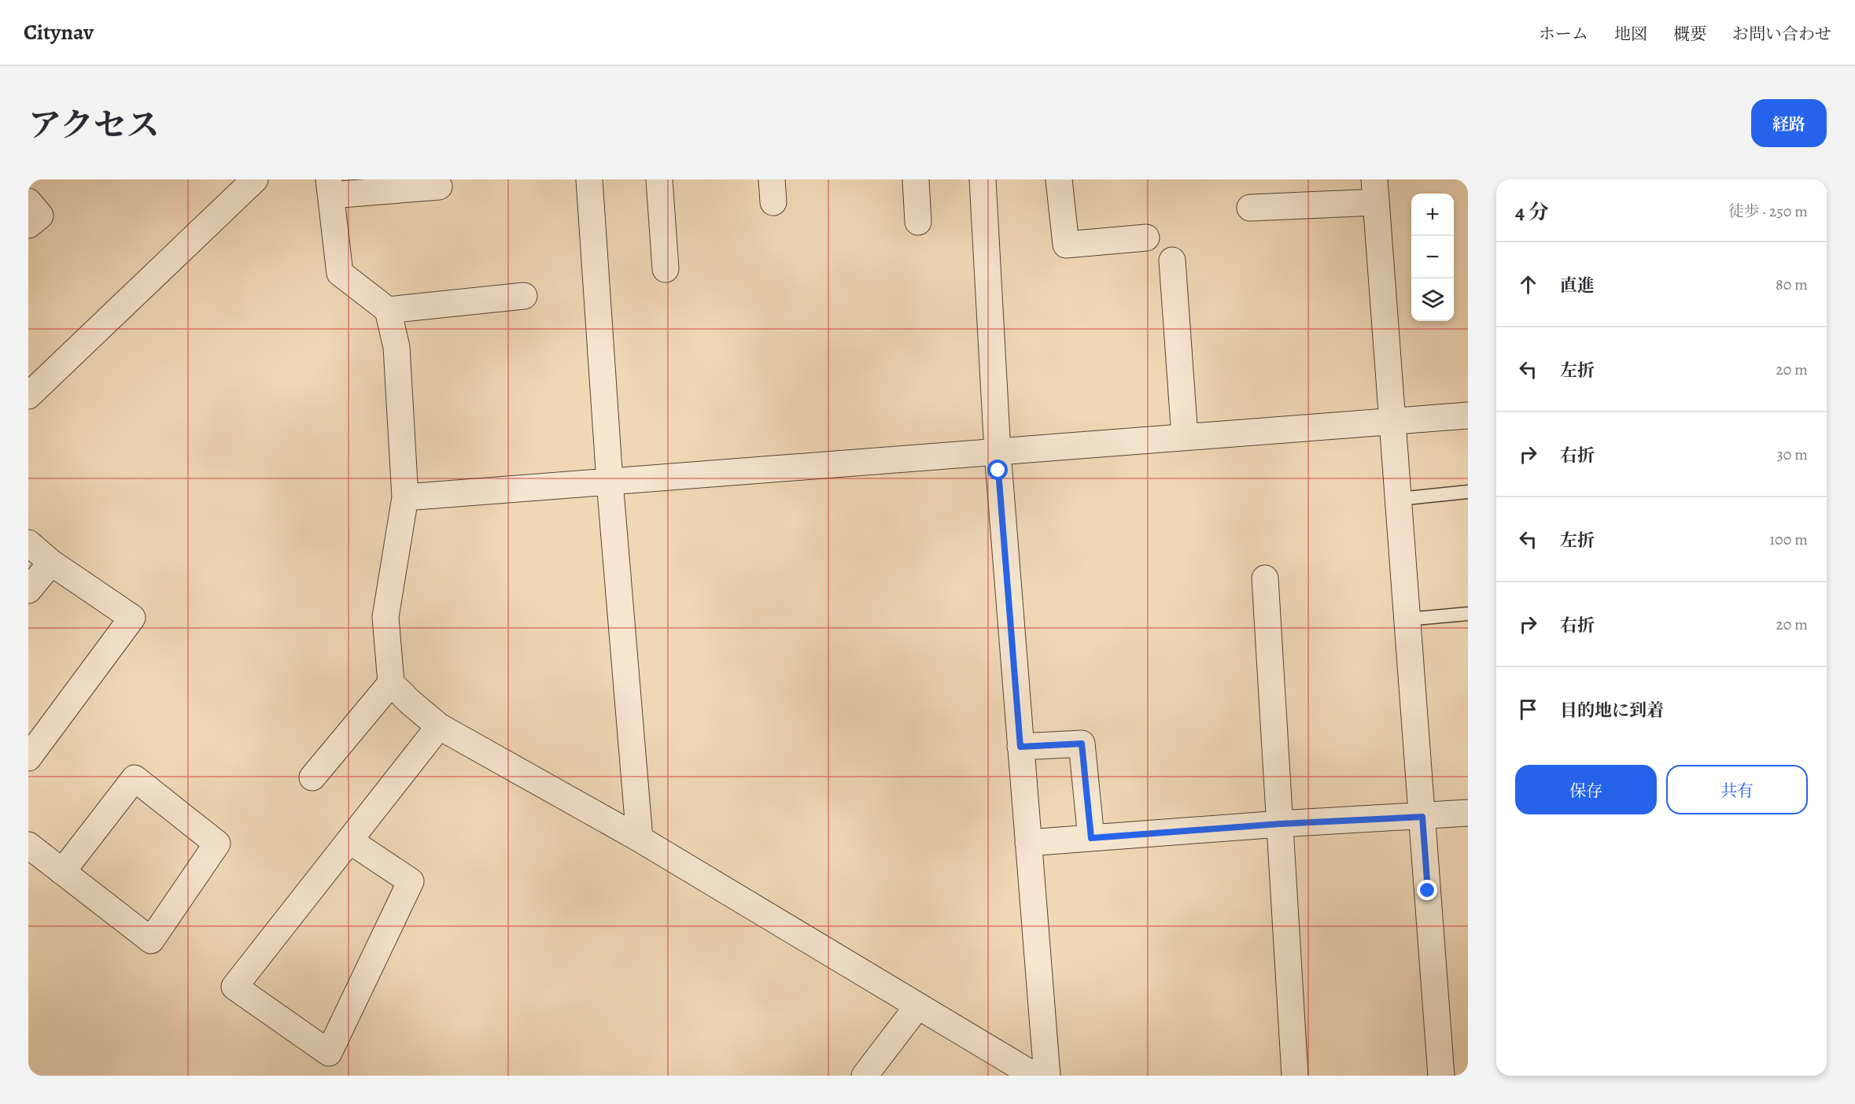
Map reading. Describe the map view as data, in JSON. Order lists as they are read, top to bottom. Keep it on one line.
{"page":{"header":"Citynav","nav":["ホーム","地図","概要","お問い合わせ"],"title":"アクセス","buttons":["経路",["保存","共有"]],"heading":["4 分","徒歩 · 250 m"],"map_buttons":["+","−"],"list":[["直進","80 m"],["左折","20 m"],["右折","30 m"],["左折","100 m"],["右折","20 m"],"目的地に到着"]}}
